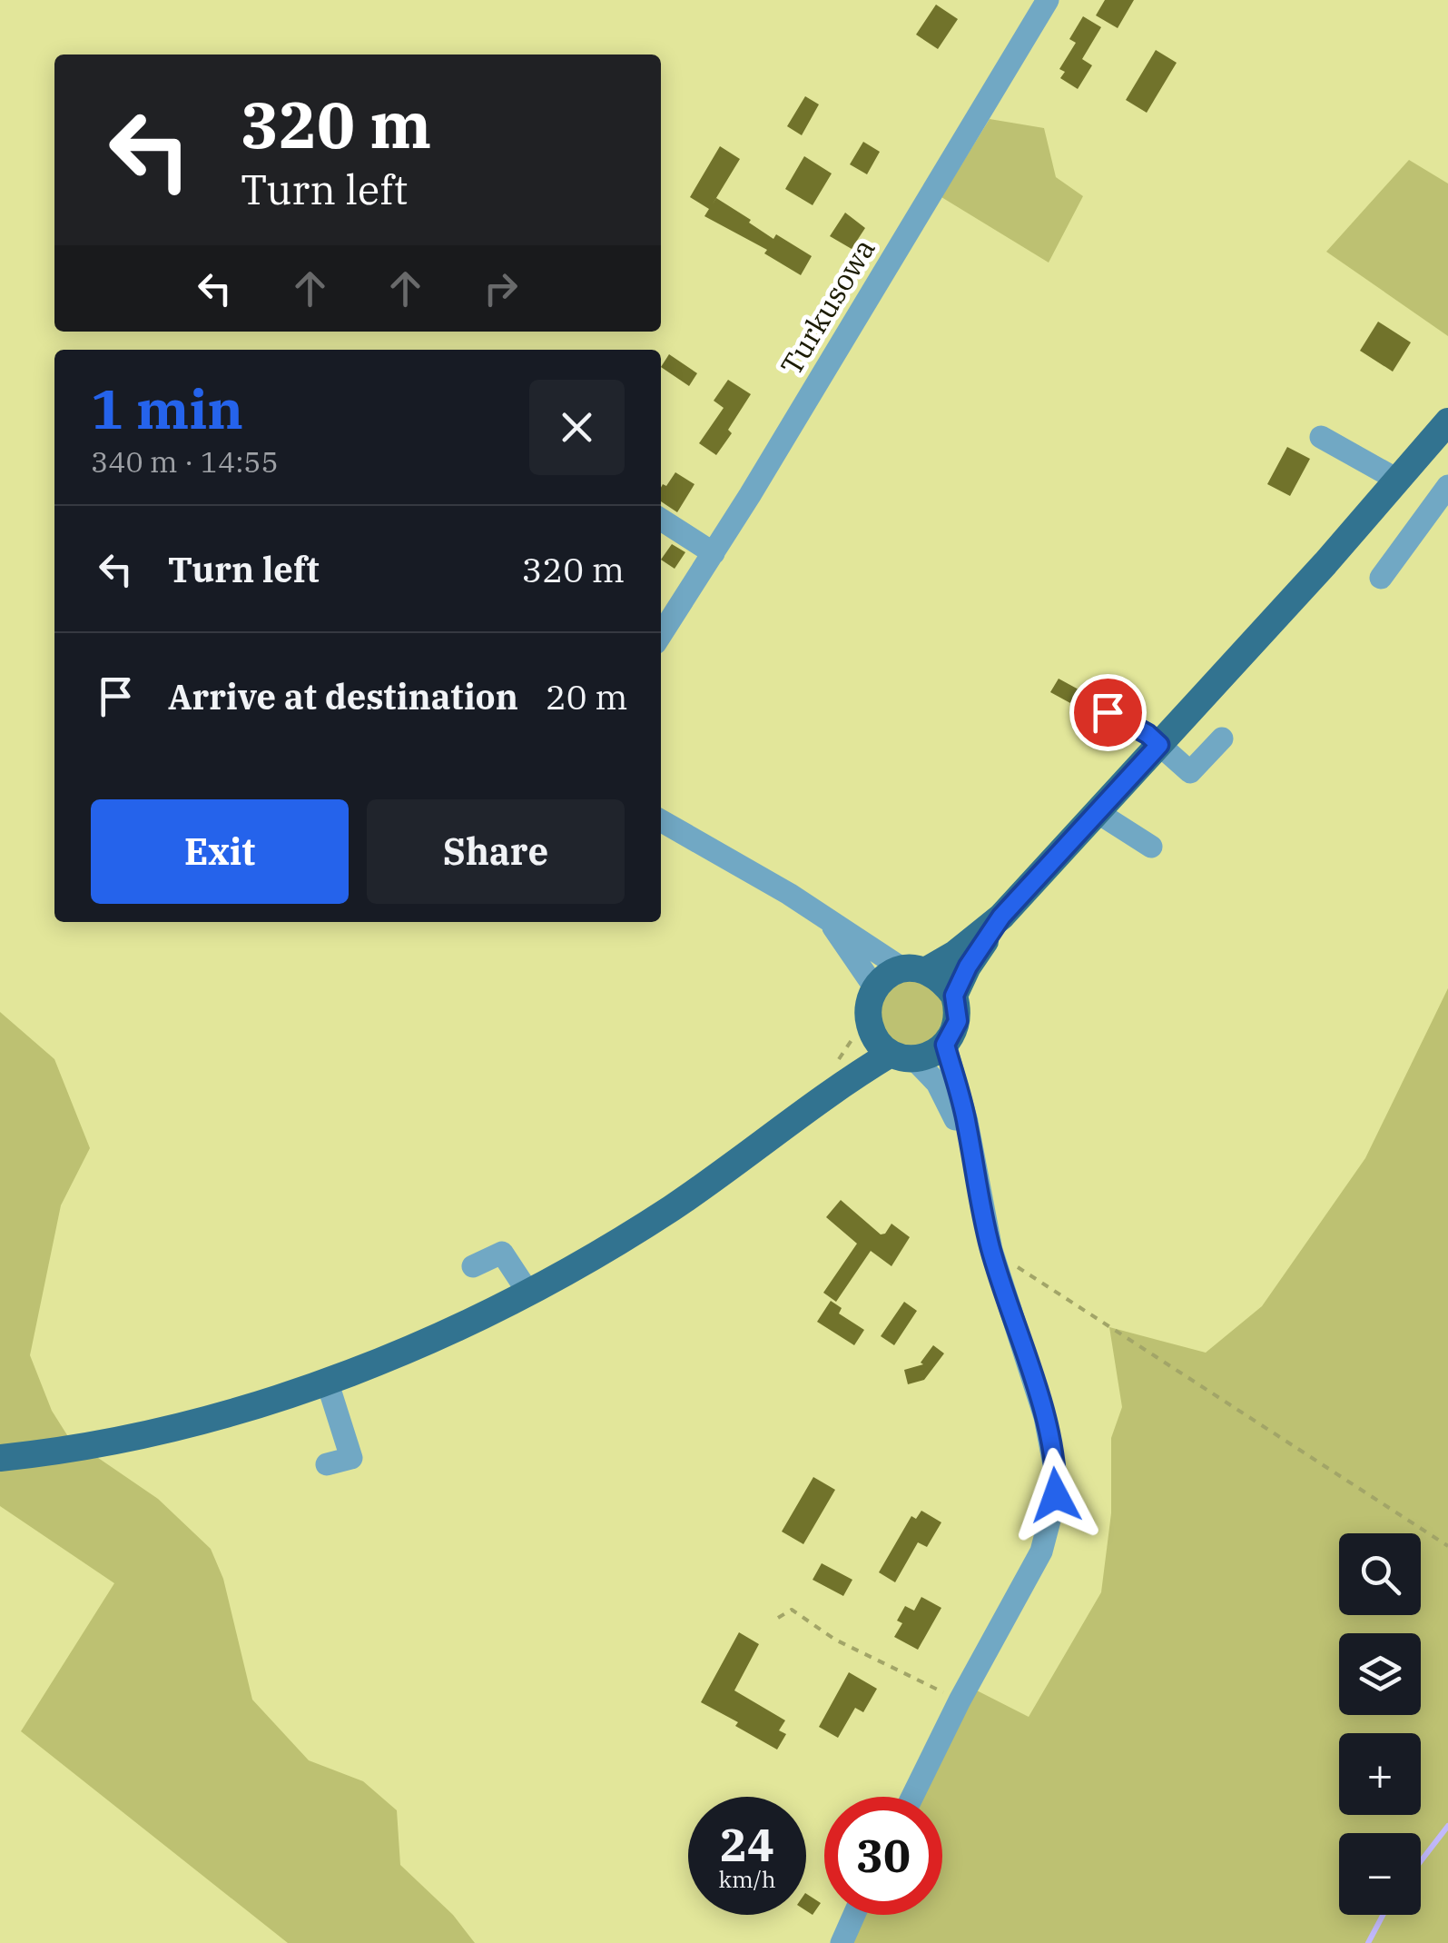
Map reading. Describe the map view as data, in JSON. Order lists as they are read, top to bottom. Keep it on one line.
{"streets":{"street":["Turkusowa"]},"page":{"turn":["320 m","Turn left"],"heading":["1 min","340 m · 14:55"],"list":[{"name":"Turn left","value":"320 m"},{"name":"Arrive at destination","value":"20 m"}],"buttons":["Exit","Share"],"map_buttons":["+","−"],"speed":"24 km/h","limit":"30"}}
